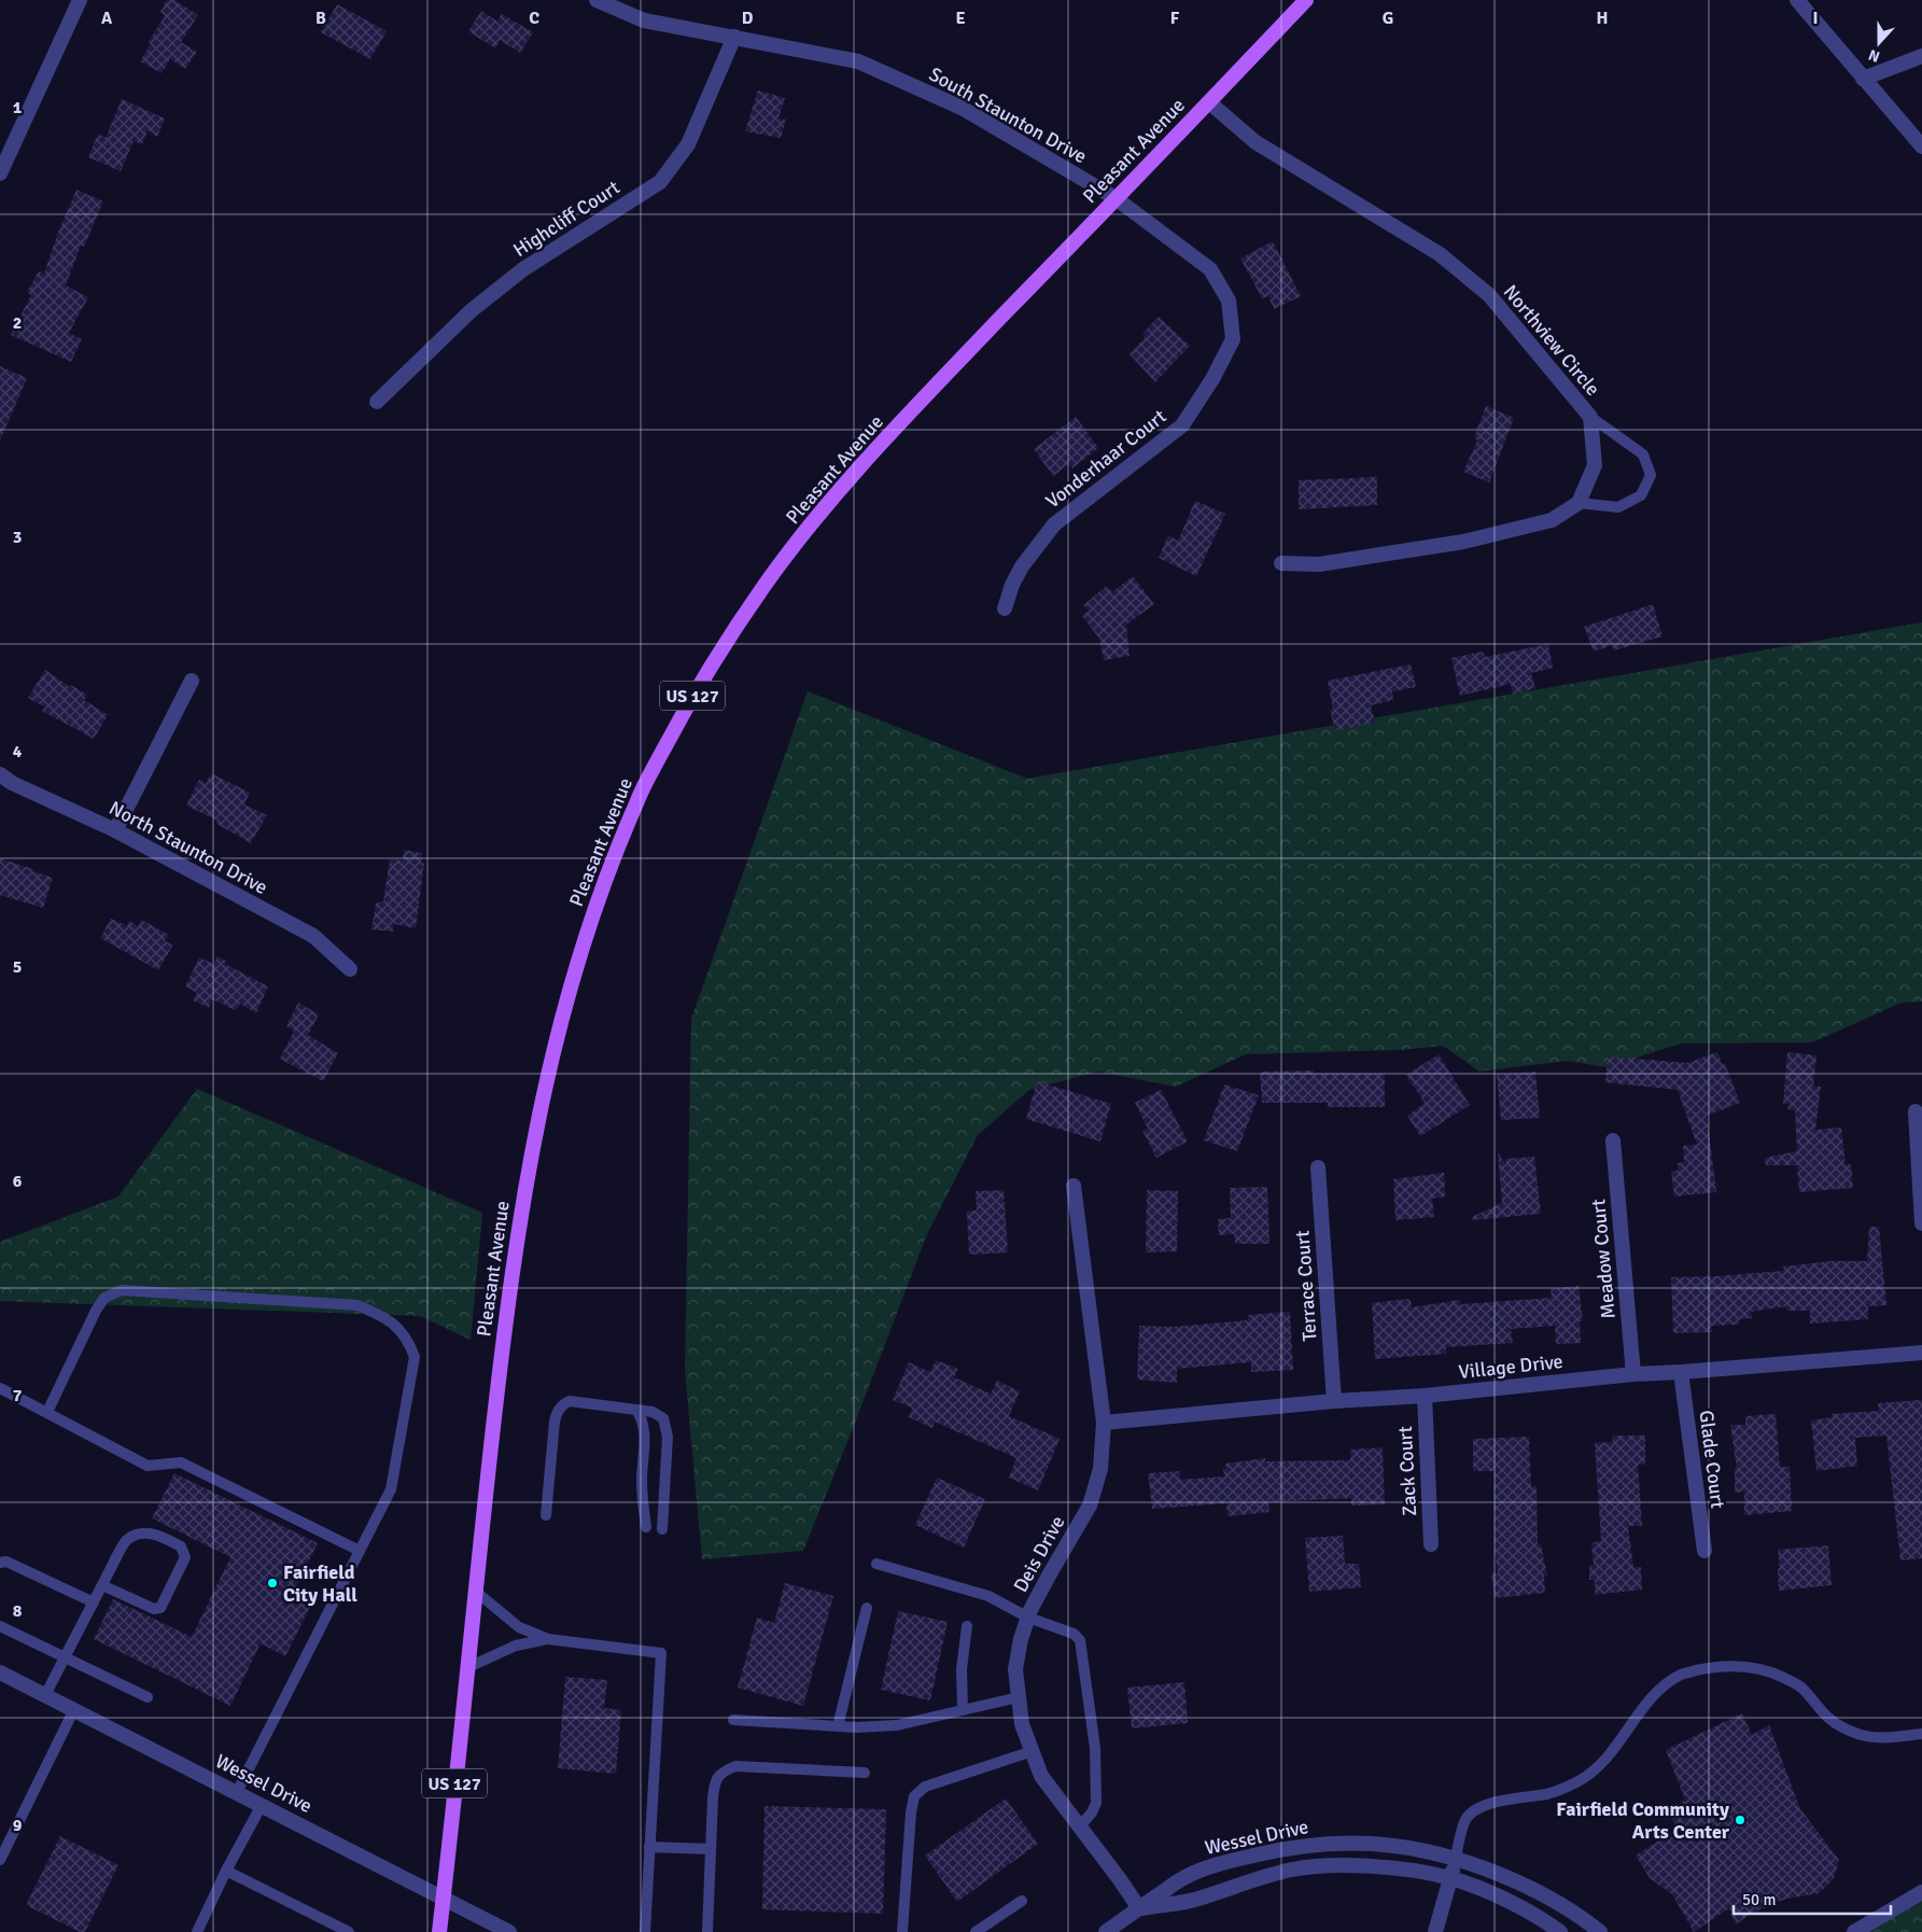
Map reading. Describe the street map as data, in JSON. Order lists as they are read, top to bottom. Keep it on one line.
{"streets":{"main road":["Pleasant Avenue","US 127"],"street":["South Staunton Drive","Highcliff Court","Northview Circle","Vonderhaar Court","North Staunton Drive","Meadow Court","Terrace Court","Village Drive","Glade Court","Zack Court","Deis Drive","Wessel Drive"]},"crossings":[["South Staunton Drive","Pleasant Avenue"],["South Staunton Drive","Highcliff Court"],["South Staunton Drive","Vonderhaar Court"],["Pleasant Avenue","Northview Circle"],["Pleasant Avenue","Vonderhaar Court"],["Pleasant Avenue","Wessel Drive"],["Meadow Court","Village Drive"],["Terrace Court","Village Drive"],["Village Drive","Glade Court"],["Village Drive","Zack Court"],["Village Drive","Deis Drive"],["Deis Drive","Wessel Drive"]],"places":["Fairfield City Hall","Fairfield Community Arts Center"],"scale_bar":"50 m","north":"bottom","grid":{"columns":["A","B","C","D","E","F","G","H","I"],"rows":["1","2","3","4","5","6","7","8","9"]}}
